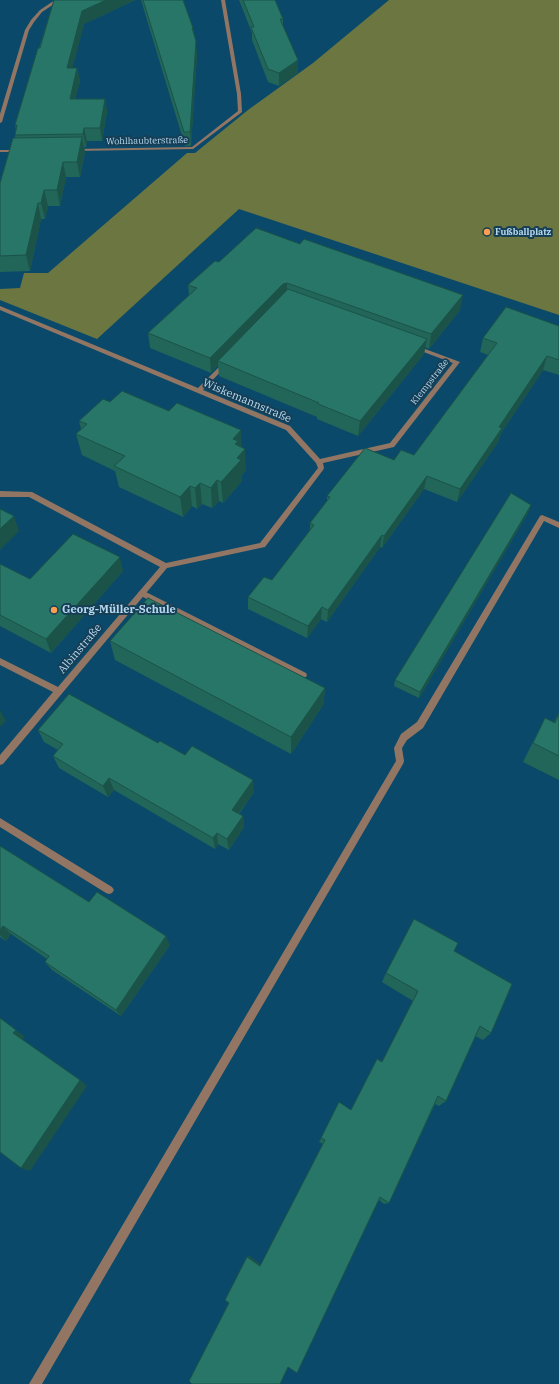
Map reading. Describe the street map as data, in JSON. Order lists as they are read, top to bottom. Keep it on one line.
{"streets":{"street":["Wohlhaubterstraße","Klempstraße","Wiskemannstraße","Albinstraße"]},"crossings":[["Klempstraße","Wiskemannstraße"]],"places":["Fußballplatz","Georg-Müller-Schule"]}
